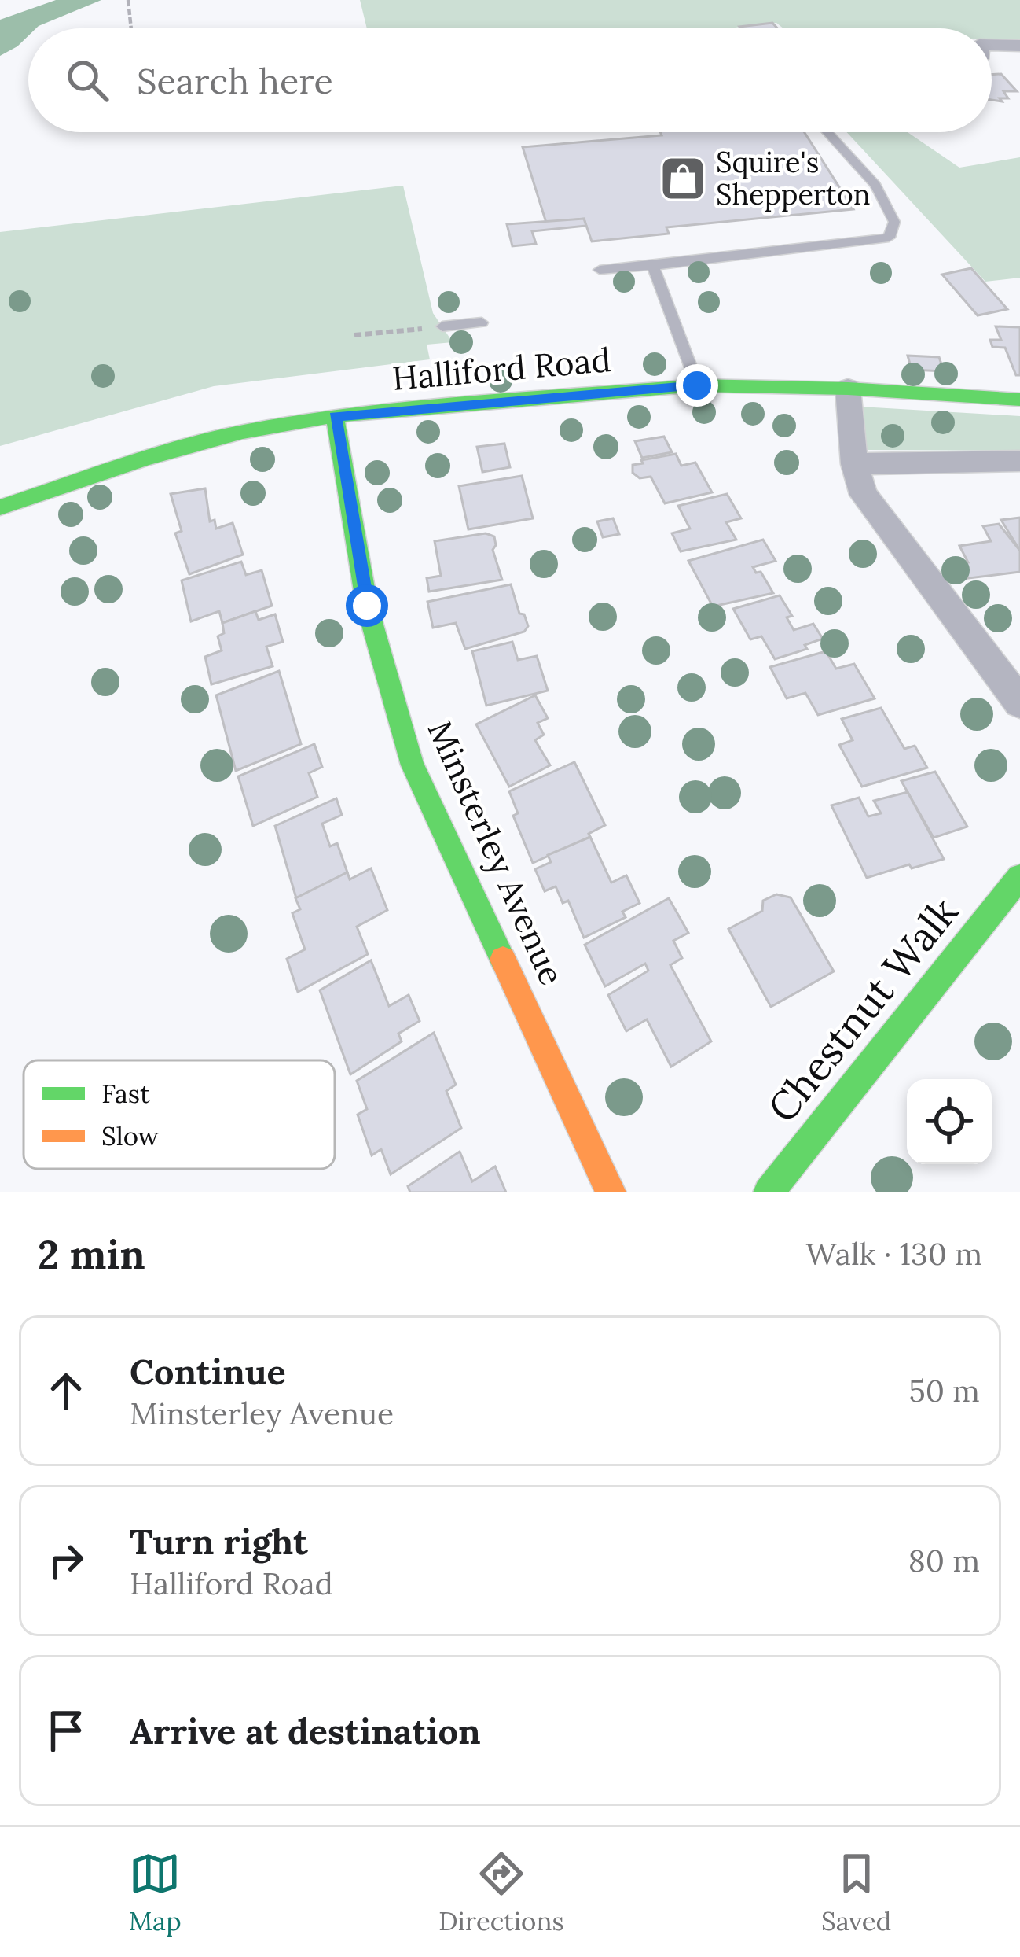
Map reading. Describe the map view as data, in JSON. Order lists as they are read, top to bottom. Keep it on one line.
{"streets":{"street":["Halliford Road","Minsterley Avenue","Chestnut Walk"]},"crossings":[["Halliford Road","Minsterley Avenue"]],"places":{"shop":["Squire's Shepperton"]},"legend":["Fast","Slow"],"page":{"search":"Search here","heading":["2 min","Walk · 130 m"],"list":[["Continue","Minsterley Avenue","50 m"],["Turn right","Halliford Road","80 m"],"Arrive at destination"],"nav":["Map","Directions","Saved"]}}
